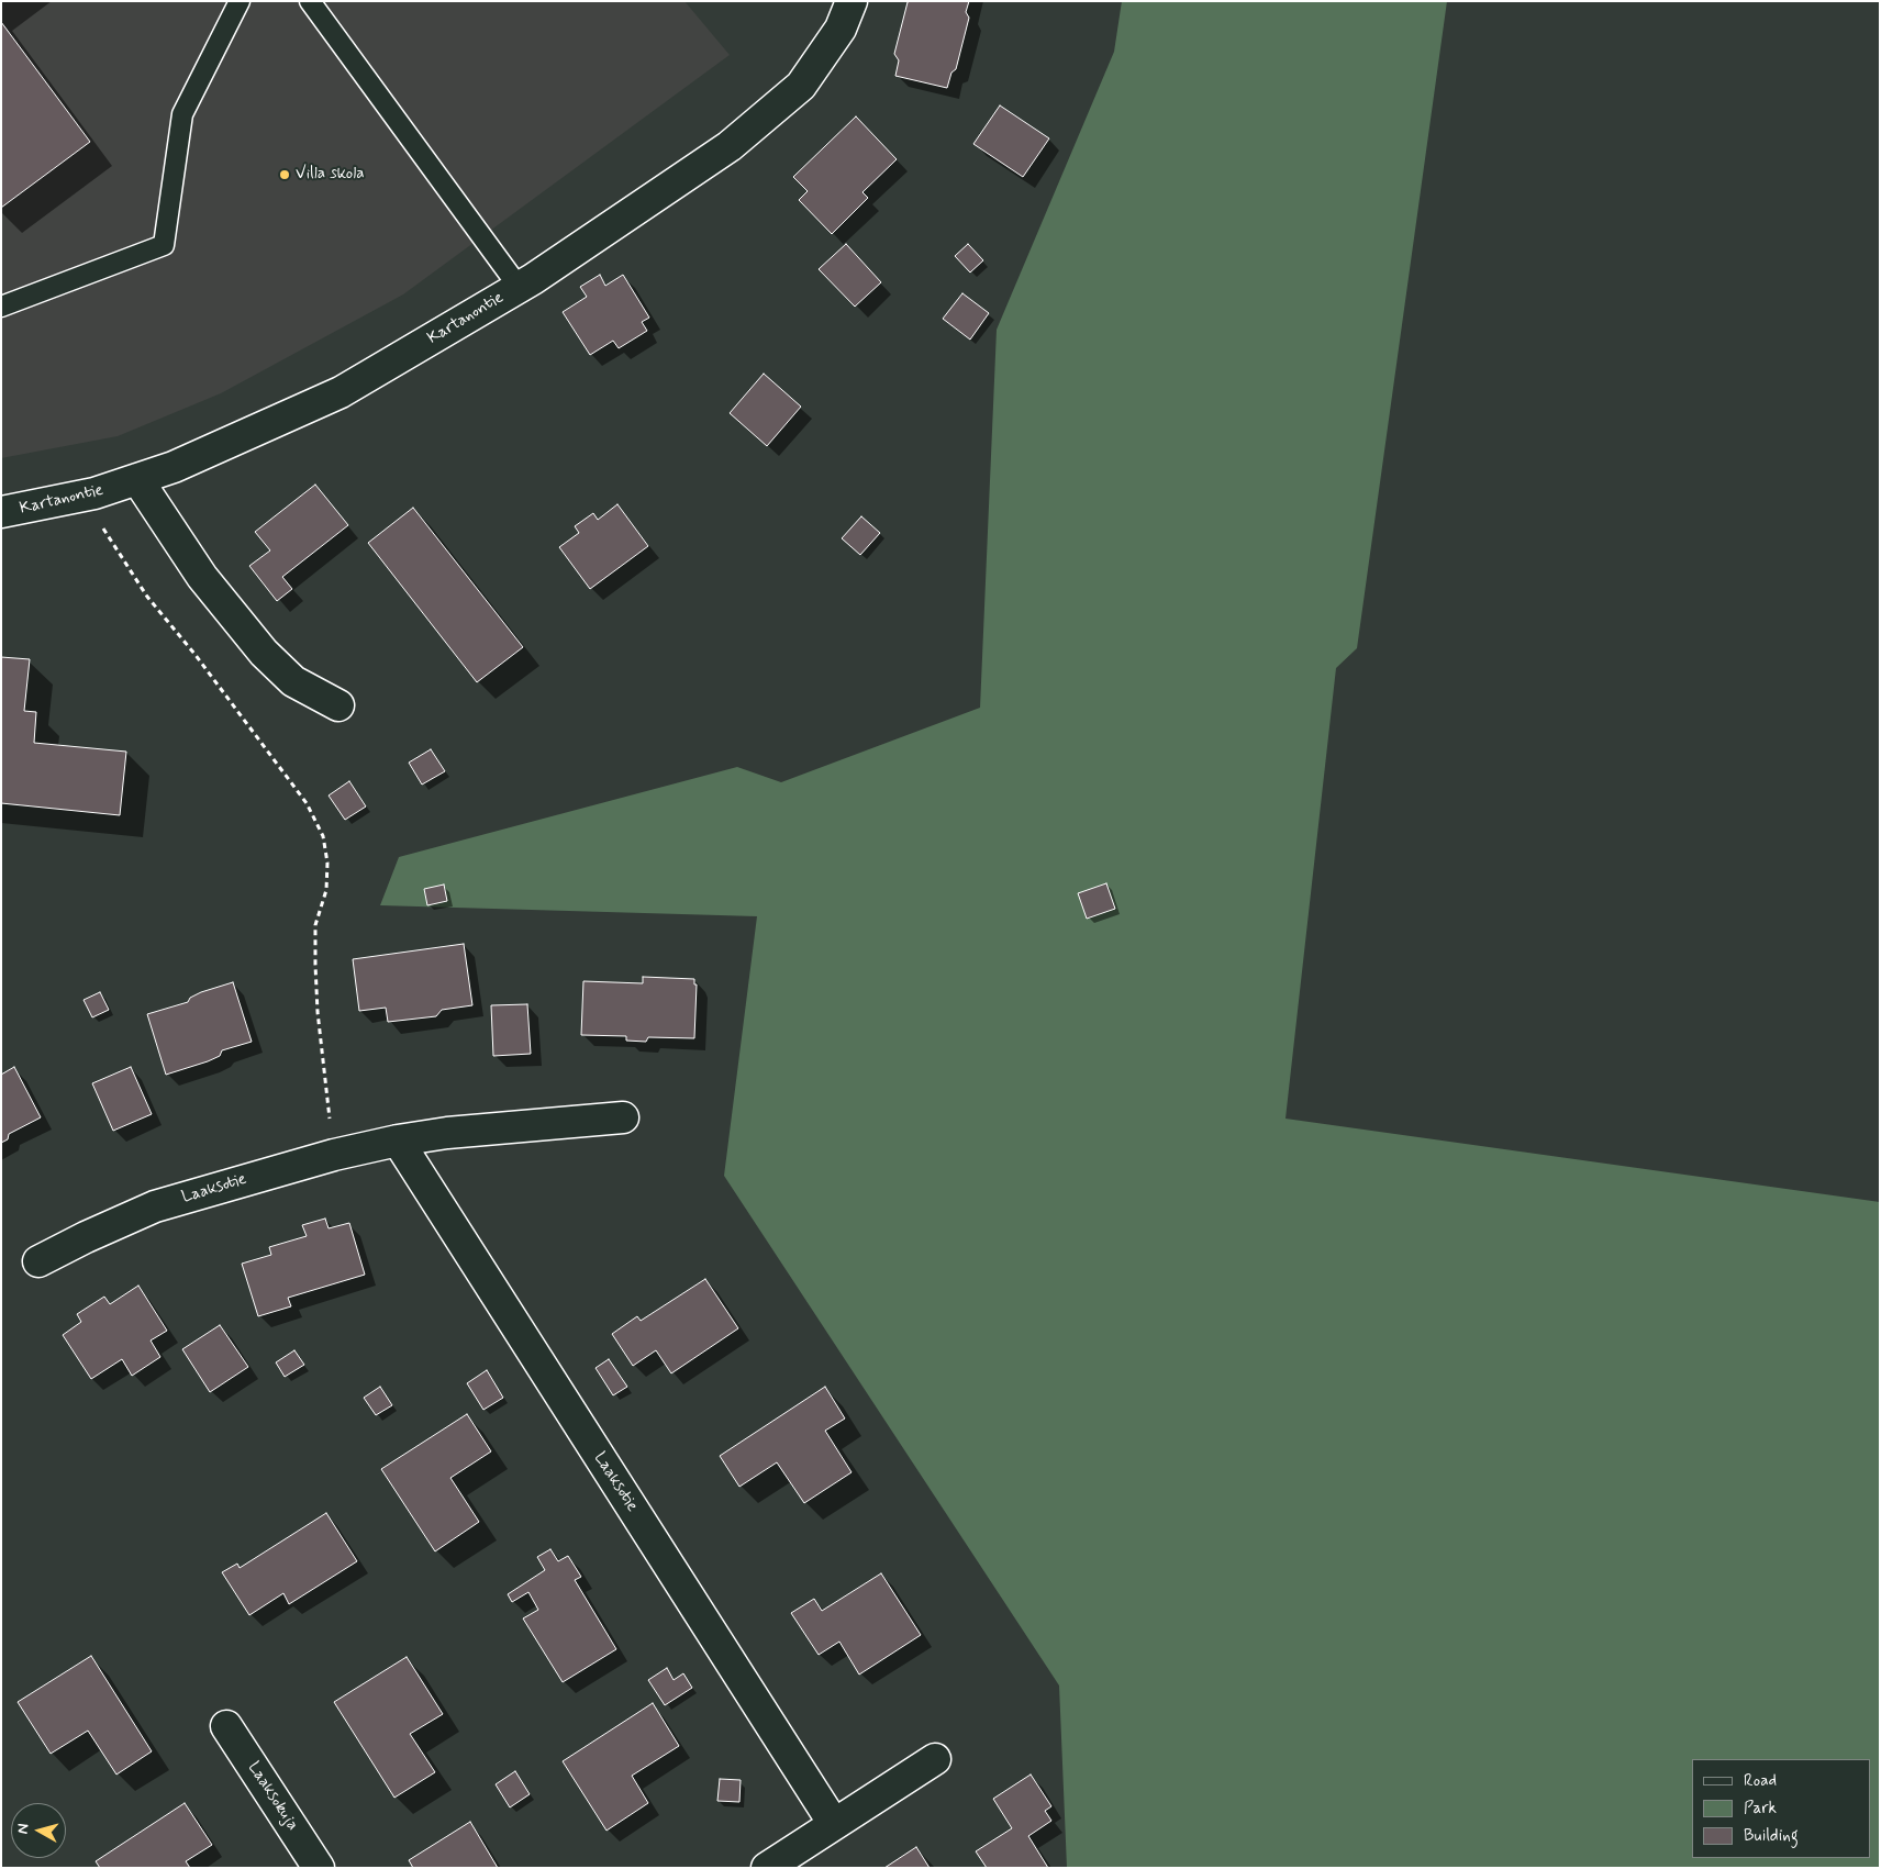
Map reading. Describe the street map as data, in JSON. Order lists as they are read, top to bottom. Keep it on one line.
{"streets":{"street":["Kartanontie","Laaksotie","Laaksokuja"]},"places":["Villa skola"],"legend":["Road","Park","Building"],"north":"left"}
